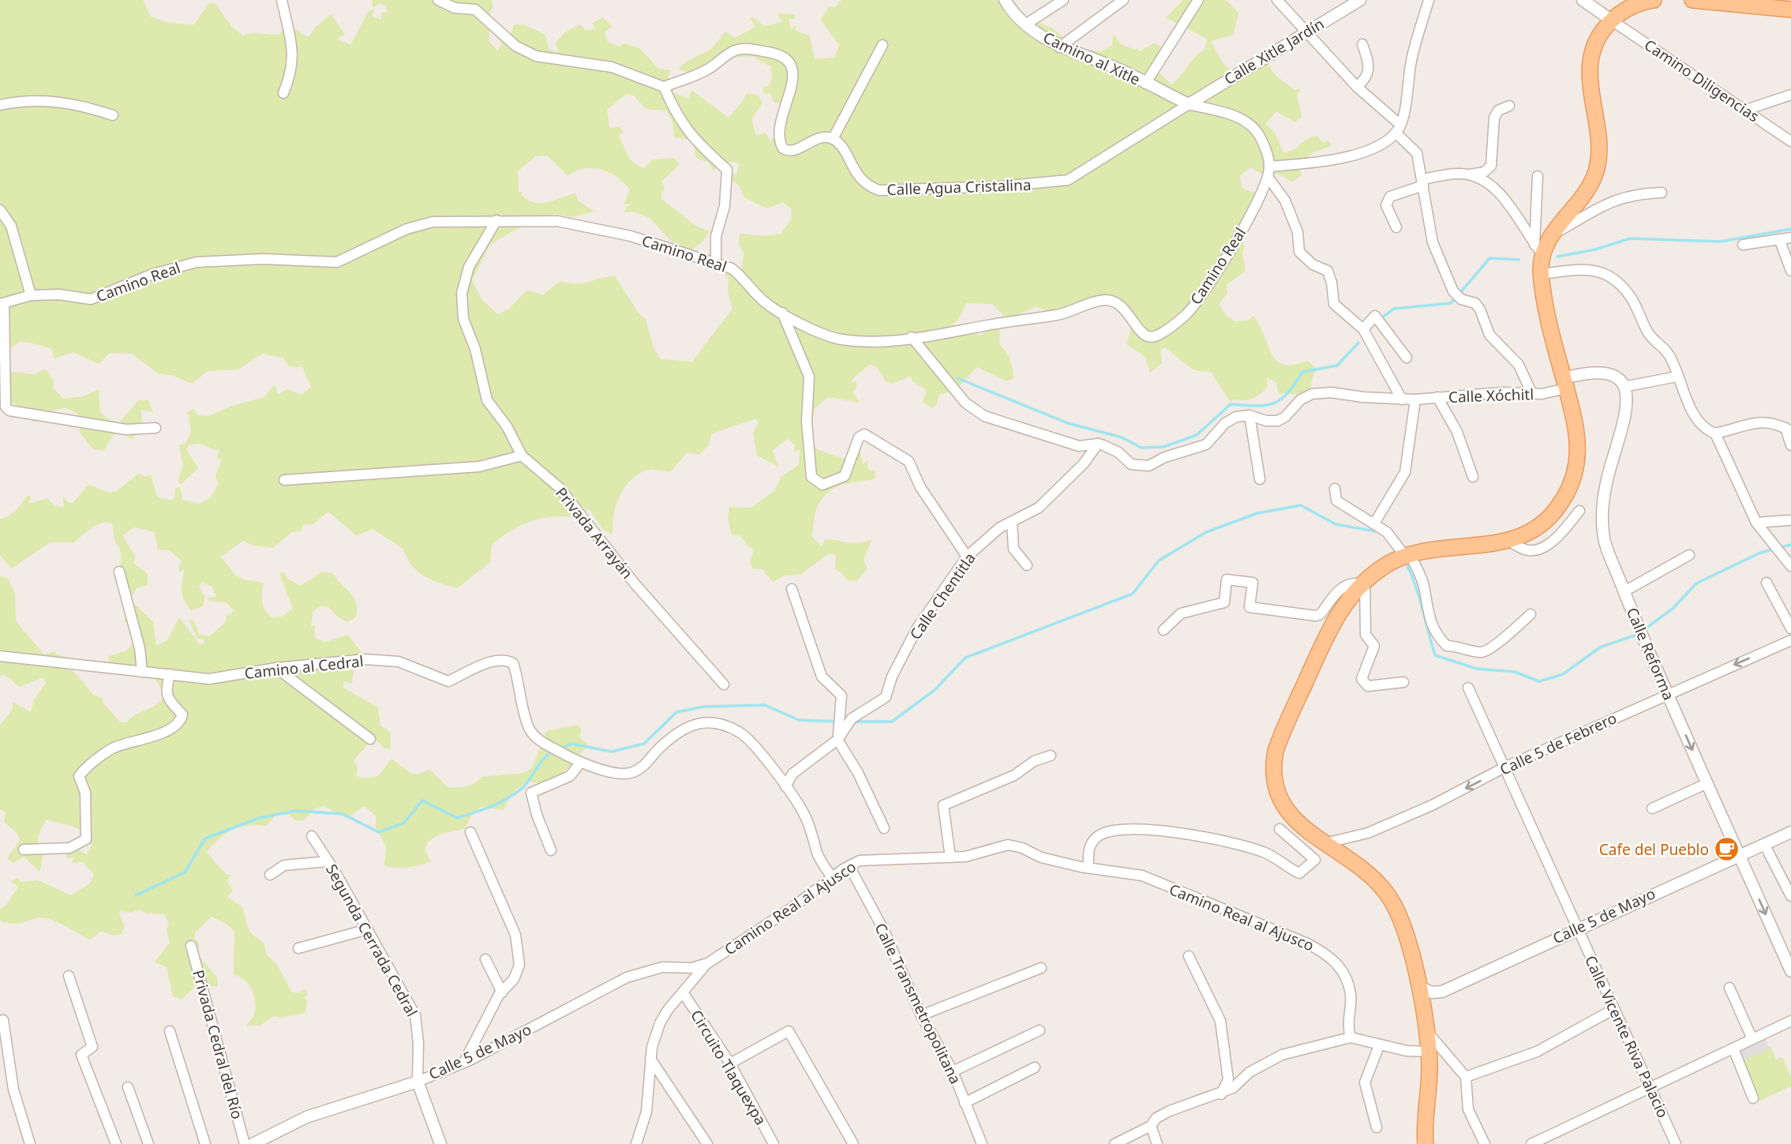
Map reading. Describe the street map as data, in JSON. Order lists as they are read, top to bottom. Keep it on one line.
{"streets":{"street":["Calle Xitle Jardín","Camino al Xitle","Camino Diligencias","Calle Agua Cristalina","Camino Real","Calle Xóchitl","Privada Arrayán","Calle Chentitla","Calle Reforma","Camino al Cedral","Calle 5 de Febrero","Camino Real al Ajusco","Calle 5 de Mayo","Segunda Cerrada Cedral","Calle Transmetropolitana","Calle Vicente Riva Palacio","Privada Cedral del Río","Circuito Tlaquexpa"]},"crossings":[["Calle Xitle Jardín","Camino al Xitle"],["Calle Xitle Jardín","Calle Agua Cristalina"],["Camino al Xitle","Calle Agua Cristalina"],["Camino Real","Privada Arrayán"],["Calle Reforma","Calle 5 de Febrero"],["Calle Reforma","Calle 5 de Mayo"],["Camino al Cedral","Camino Real al Ajusco"],["Calle 5 de Febrero","Calle Vicente Riva Palacio"],["Camino Real al Ajusco","Calle 5 de Mayo"],["Camino Real al Ajusco","Calle Transmetropolitana"],["Camino Real al Ajusco","Circuito Tlaquexpa"],["Calle 5 de Mayo","Segunda Cerrada Cedral"],["Calle 5 de Mayo","Calle Vicente Riva Palacio"]],"one_way":["Calle 5 de Febrero"],"places":{"cafe":["Cafe del Pueblo"]}}
